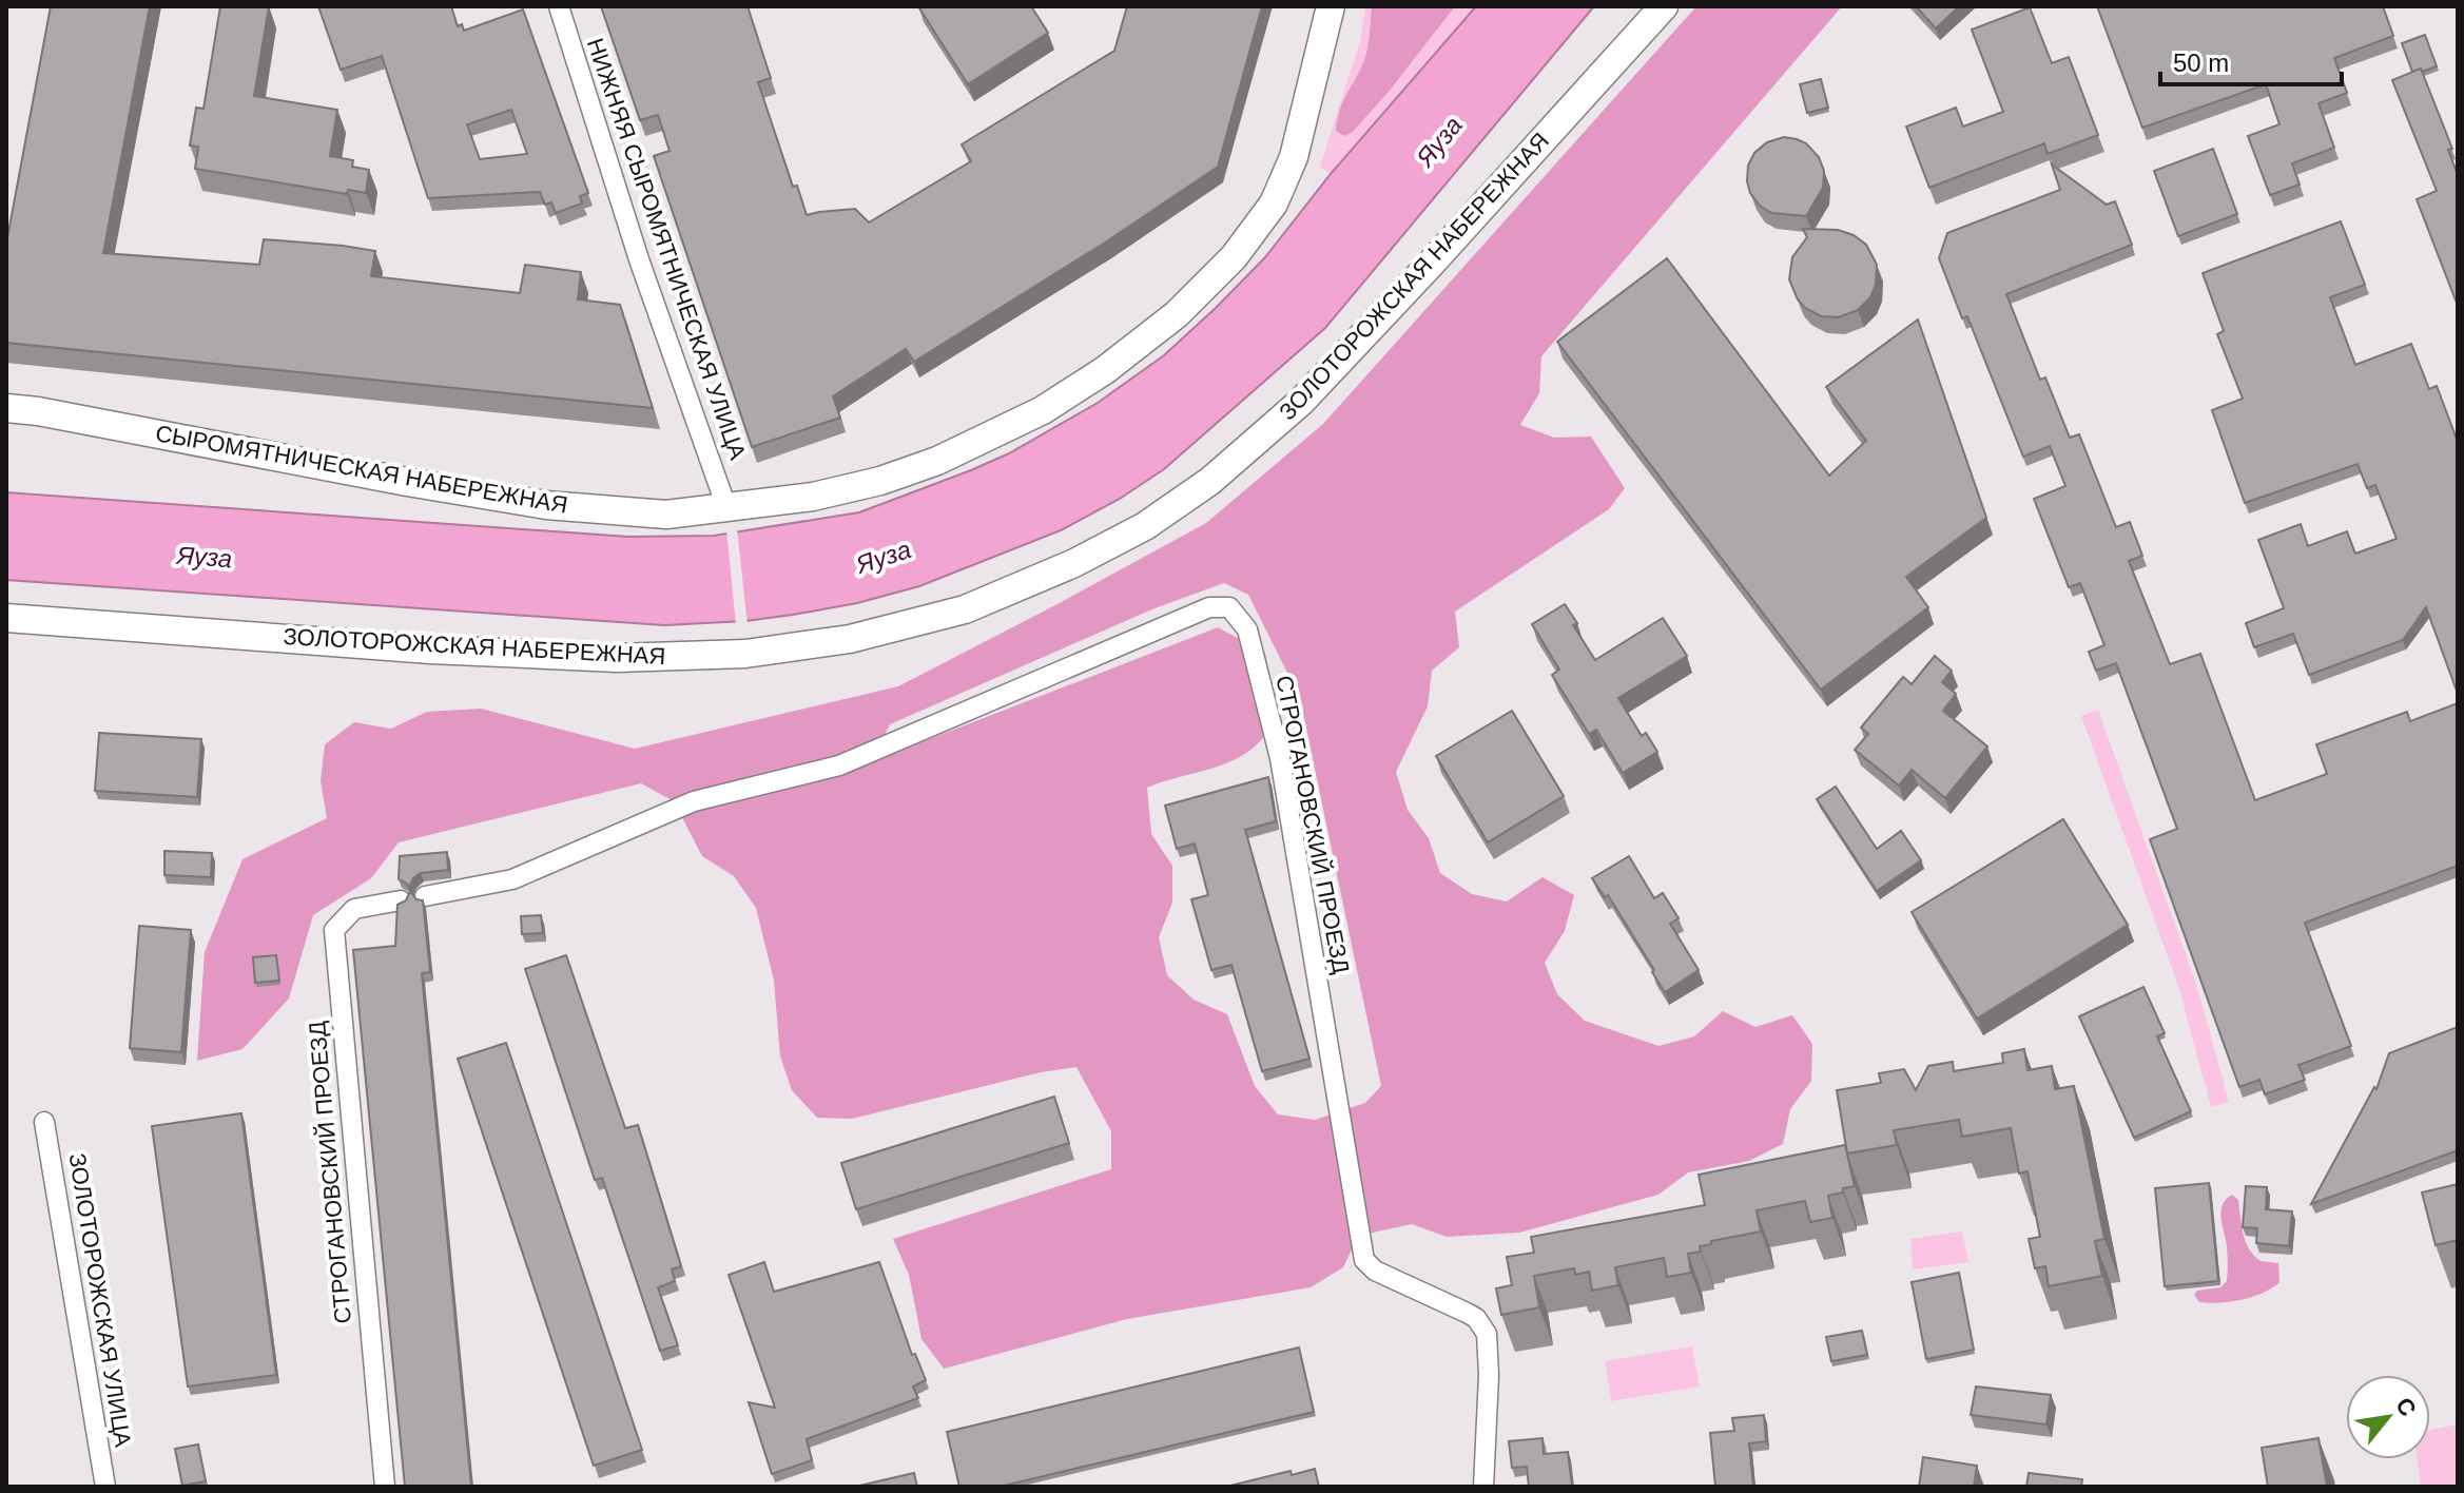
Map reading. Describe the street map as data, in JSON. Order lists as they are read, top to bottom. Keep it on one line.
{"streets":{"main road":["ЗОЛОТОРОЖСКАЯ НАБЕРЕЖНАЯ","СЫРОМЯТНИЧЕСКАЯ НАБЕРЕЖНАЯ"],"street":["НИЖНЯЯ СЫРОМЯТНИЧЕСКАЯ УЛИЦА","СТРОГАНОВСКИЙ ПРОЕЗД","ЗОЛОТОРОЖСКАЯ УЛИЦА"]},"crossings":[["НИЖНЯЯ СЫРОМЯТНИЧЕСКАЯ УЛИЦА","СЫРОМЯТНИЧЕСКАЯ НАБЕРЕЖНАЯ"]],"water":["Яуза"],"scale_bar":"50 m","north":"top right"}
